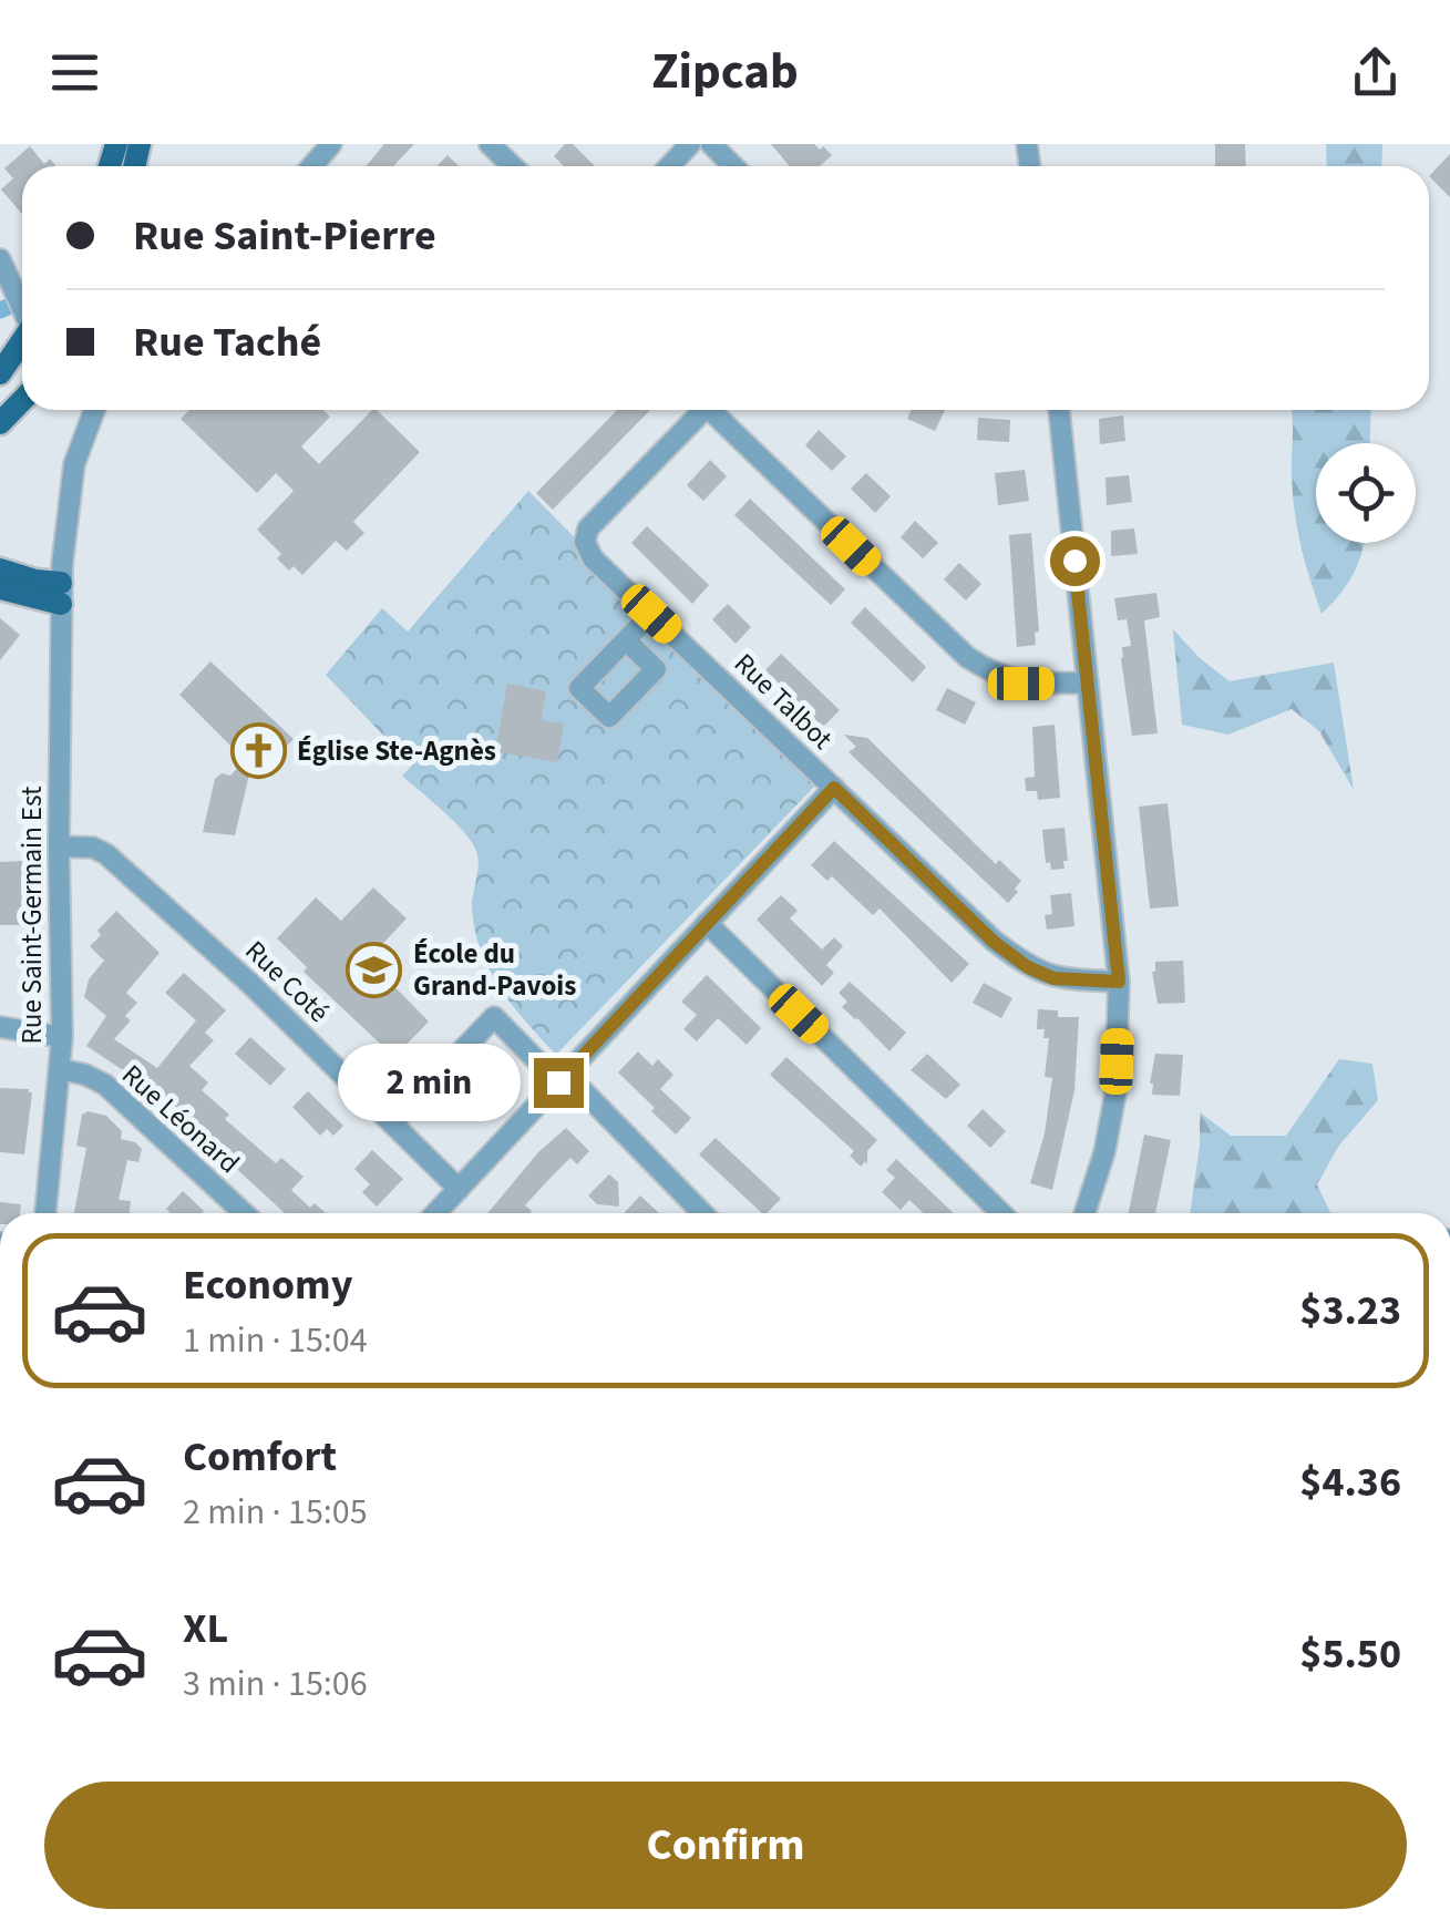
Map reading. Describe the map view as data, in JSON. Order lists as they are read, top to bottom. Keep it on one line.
{"streets":{"street":["Rue Talbot","Rue Saint-Germain Est","Rue Coté","Rue Léonard"]},"crossings":[["Rue Saint-Germain Est","Rue Coté"],["Rue Saint-Germain Est","Rue Léonard"]],"places":{"church":["Église Ste-Agnès"],"school or university":["École du Grand-Pavois"]},"page":{"header":"Zipcab","banner":["Rue Saint-Pierre","Rue Taché"],"bubble":"2 min","list":[{"name":"Economy","note":"1 min · 15:04","value":"$3.23"},{"name":"Comfort","note":"2 min · 15:05","value":"$4.36"},{"name":"XL","note":"3 min · 15:06","value":"$5.50"}],"buttons":"Confirm"}}
